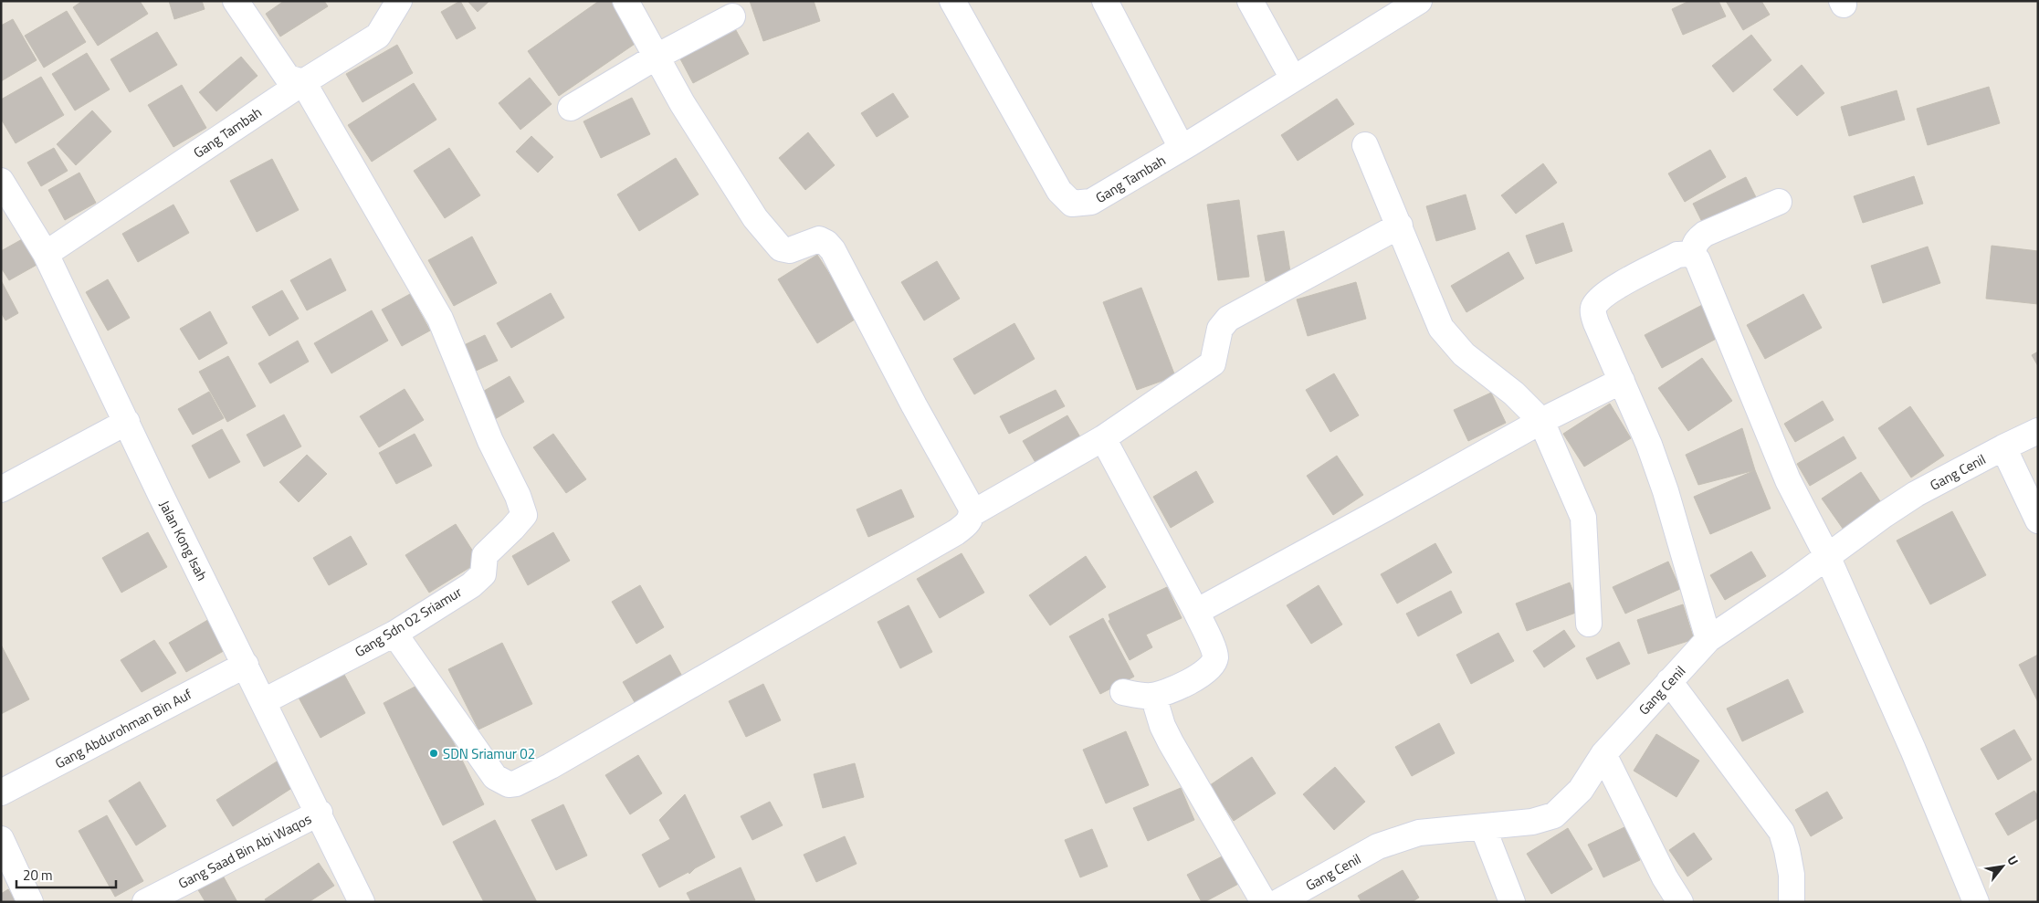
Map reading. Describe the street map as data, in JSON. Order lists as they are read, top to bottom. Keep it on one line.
{"streets":{"street":["Gang Tambah","Gang Cenil","Jalan Kong Isah","Gang Sdn 02 Sriamur","Gang Abdurohman Bin Auf","Gang Saad Bin Abi Waqos"]},"crossings":[["Gang Tambah","Jalan Kong Isah"],["Gang Tambah","Gang Sdn 02 Sriamur"],["Jalan Kong Isah","Gang Sdn 02 Sriamur"],["Jalan Kong Isah","Gang Abdurohman Bin Auf"],["Jalan Kong Isah","Gang Saad Bin Abi Waqos"]],"places":["SDN Sriamur 02"],"scale_bar":"20 m","north":"top right"}
